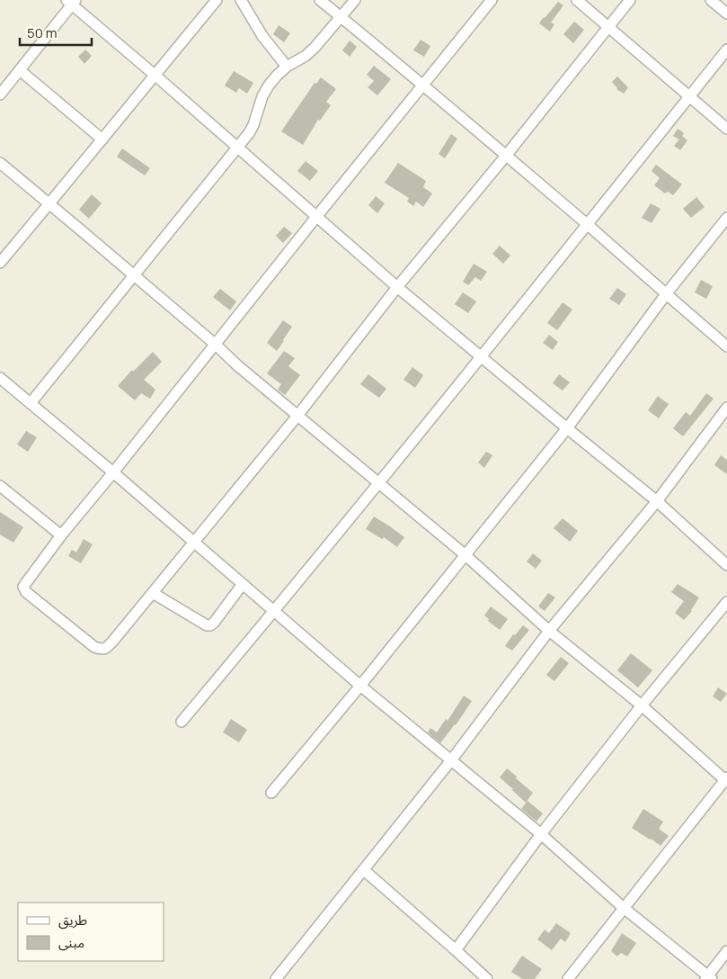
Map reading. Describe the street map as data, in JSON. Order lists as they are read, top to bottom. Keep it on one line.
{"legend":["طريق","مبنى"],"scale_bar":"50 m"}
